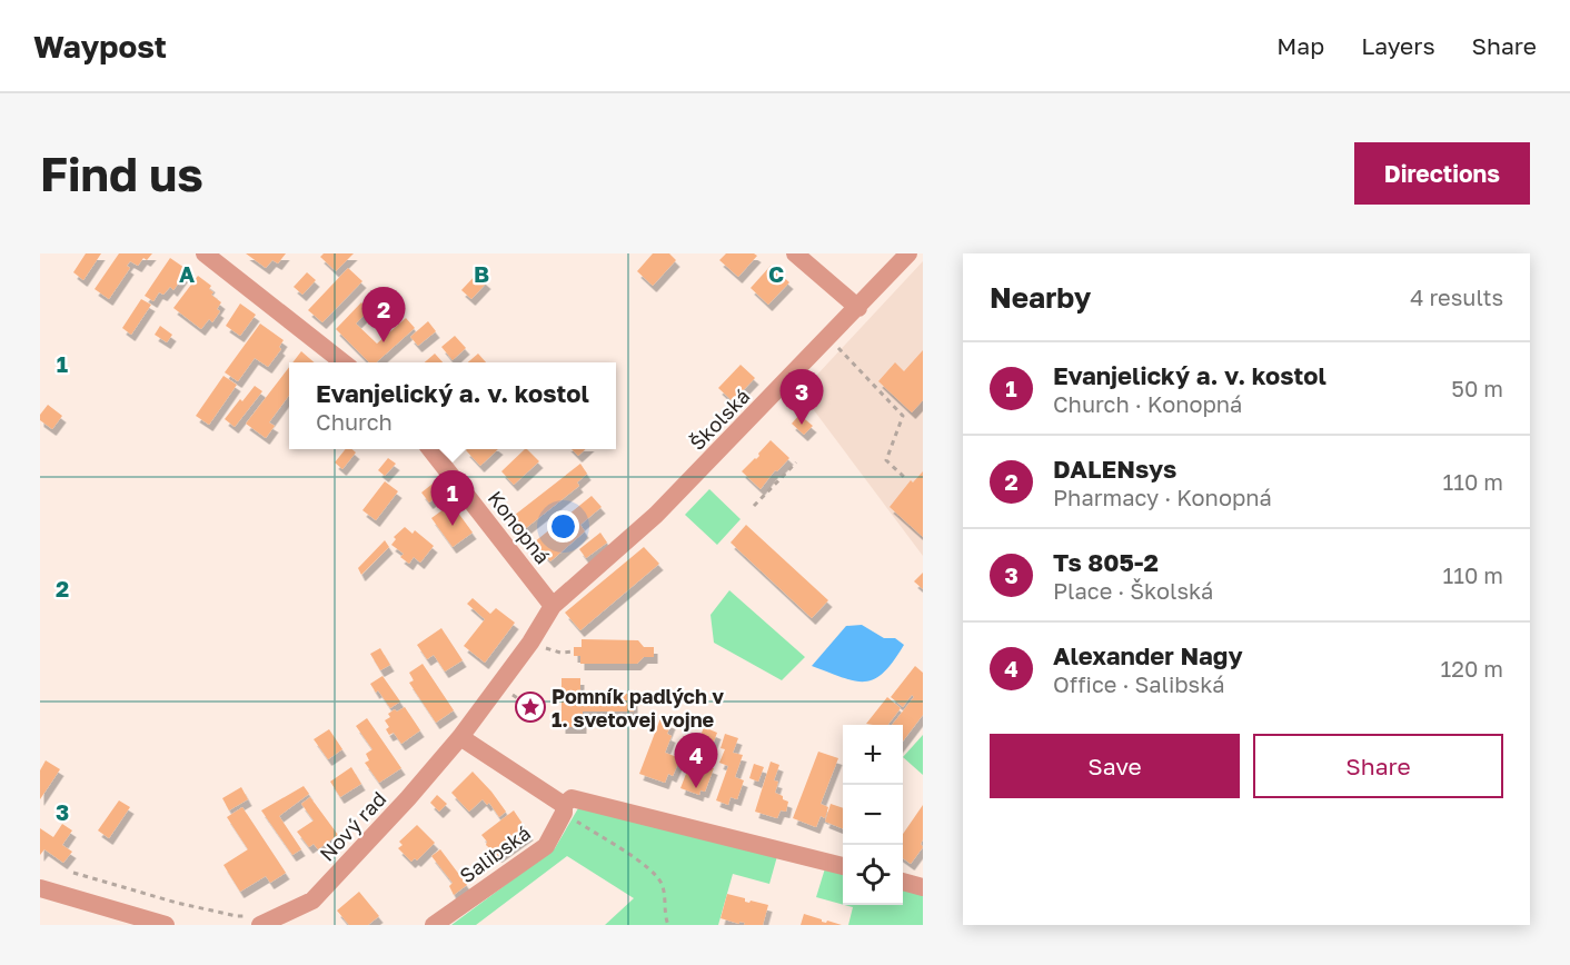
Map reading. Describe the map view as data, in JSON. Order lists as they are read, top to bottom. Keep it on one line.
{"streets":{"street":["Školská","Konopná","Nový rad","Salibská"]},"crossings":[["Školská","Konopná"],["Školská","Nový rad"]],"places":{"place":["Pomník padlých v 1. svetovej vojne"]},"page":{"header":"Waypost","nav":["Map","Layers","Share"],"buttons":["Directions",["Save","Share"]],"title":"Find us","heading":["Nearby","4 results"],"pins":["2","3","1","4"],"list":[{"mark":"1","name":"Evanjelický a. v. kostol","note":"Church · Konopná","value":"50 m"},{"mark":"2","name":"DALENsys","note":"Pharmacy · Konopná","value":"110 m"},{"mark":"3","name":"Ts 805-2","note":"Place · Školská","value":"110 m"},{"mark":"4","name":"Alexander Nagy","note":"Office · Salibská","value":"120 m"}],"popup":["Evanjelický a. v. kostol","Church"],"map_buttons":["+","−"]},"grid":{"columns":["A","B","C"],"rows":["1","2","3"]}}
